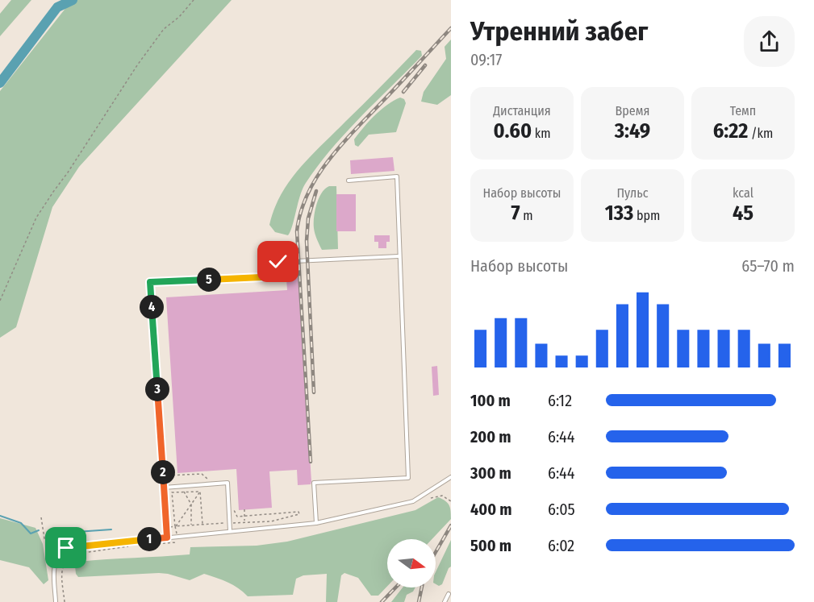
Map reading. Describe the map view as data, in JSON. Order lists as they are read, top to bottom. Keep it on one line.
{"north":"right","page":{"heading":["Утренний забег","09:17"],"stats":[["Дистанция","0.60 km"],["Время","3:49"],["Темп","6:22 /km"],["Набор высоты","7 m"],["Пульс","133 bpm"],["kcal","45"]],"chart":["Набор высоты","65–70 m"],"pins":["5","4","3","2","1"],"list":[{"name":"100 m","note":"6:12"},{"name":"200 m","note":"6:44"},{"name":"300 m","note":"6:44"},{"name":"400 m","note":"6:05"},{"name":"500 m","note":"6:02"}]}}
